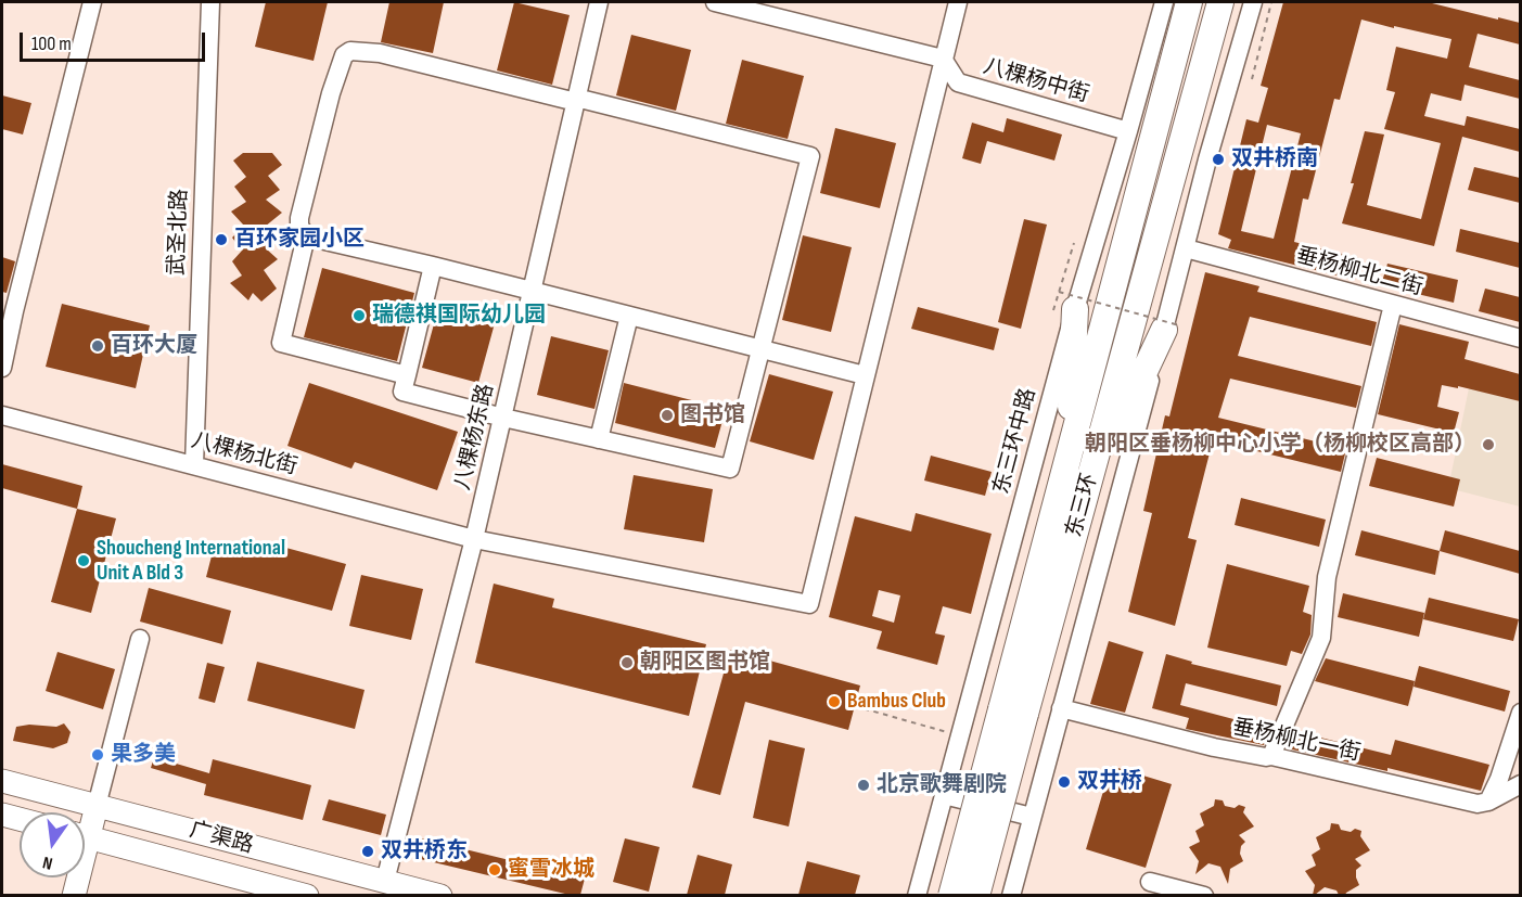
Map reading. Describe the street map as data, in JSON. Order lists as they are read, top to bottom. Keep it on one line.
{"streets":{"highway":["东三环"],"main road":["广渠路"],"street":["八棵杨中街","武圣北路","垂杨柳北二街","八棵杨东路","东三环中路","八棵杨北街","垂杨柳北一街"]},"crossings":[["八棵杨中街","东三环中路"],["武圣北路","八棵杨北街"],["八棵杨东路","八棵杨北街"],["八棵杨东路","广渠路"]],"places":["双井桥南","百环家园小区","瑞德祺国际幼儿园","百环大厦","图书馆","朝阳区垂杨柳中心小学（杨柳校区高部）","Shoucheng International Unit A Bld 3","朝阳区图书馆","Bambus Club","果多美","双井桥","北京歌舞剧院","双井桥东","蜜雪冰城"],"scale_bar":"100 m","north":"bottom"}
